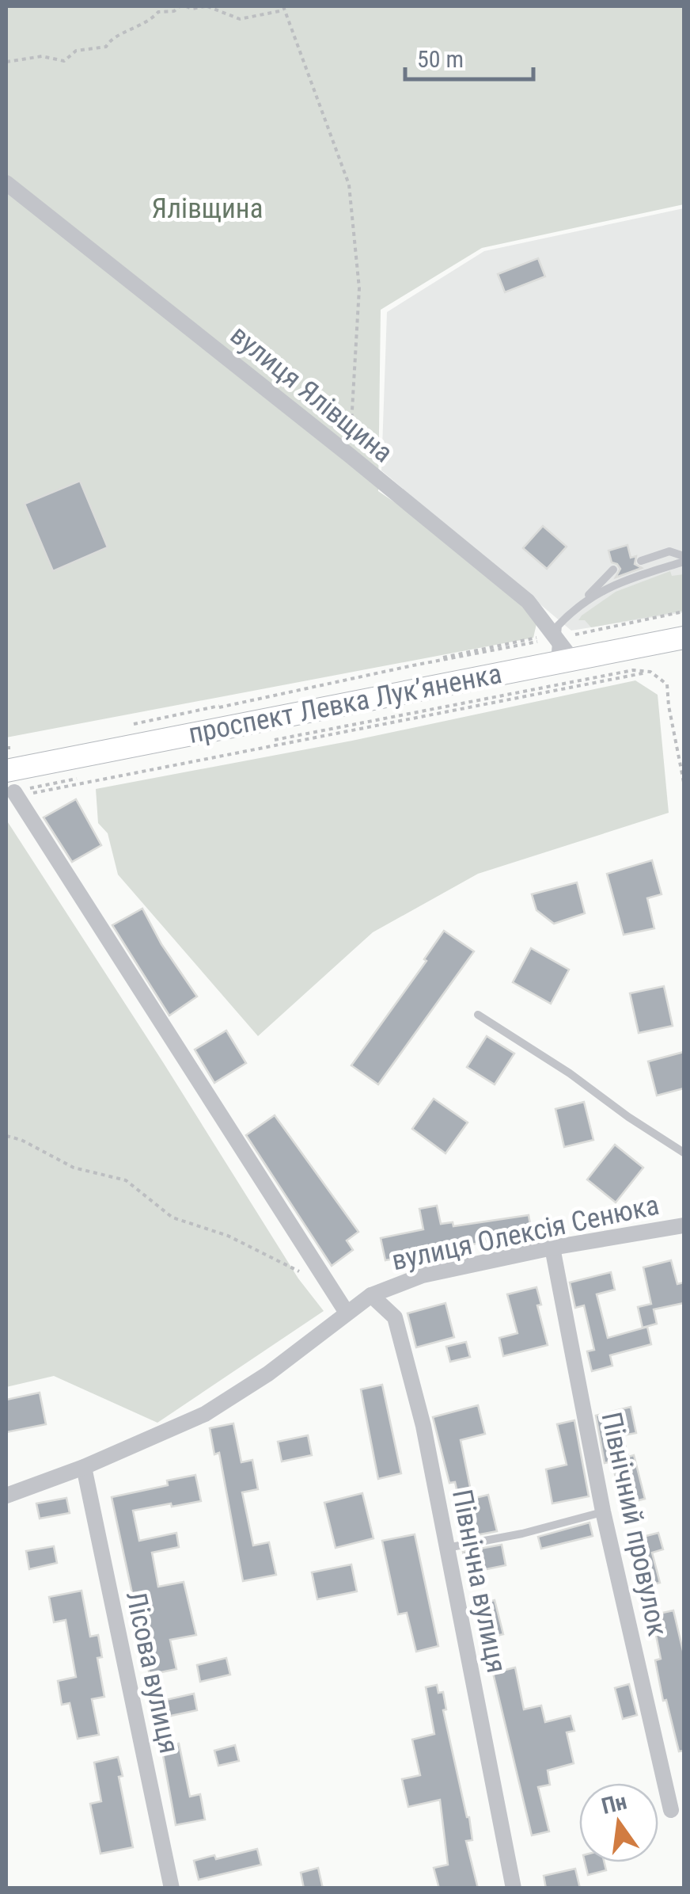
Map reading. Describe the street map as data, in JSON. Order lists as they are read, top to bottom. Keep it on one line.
{"streets":{"main road":["проспект Левка Лукʼяненка"],"street":["вулиця Ялівщина","вулиця Олексія Сенюка","Північний провулок","Північна вулиця","Лісова вулиця"]},"crossings":[["вулиця Ялівщина","проспект Левка Лукʼяненка"],["вулиця Олексія Сенюка","Північний провулок"],["вулиця Олексія Сенюка","Північна вулиця"],["вулиця Олексія Сенюка","Лісова вулиця"]],"parks":["Ялівщина"],"scale_bar":"50 m","north":"top"}
